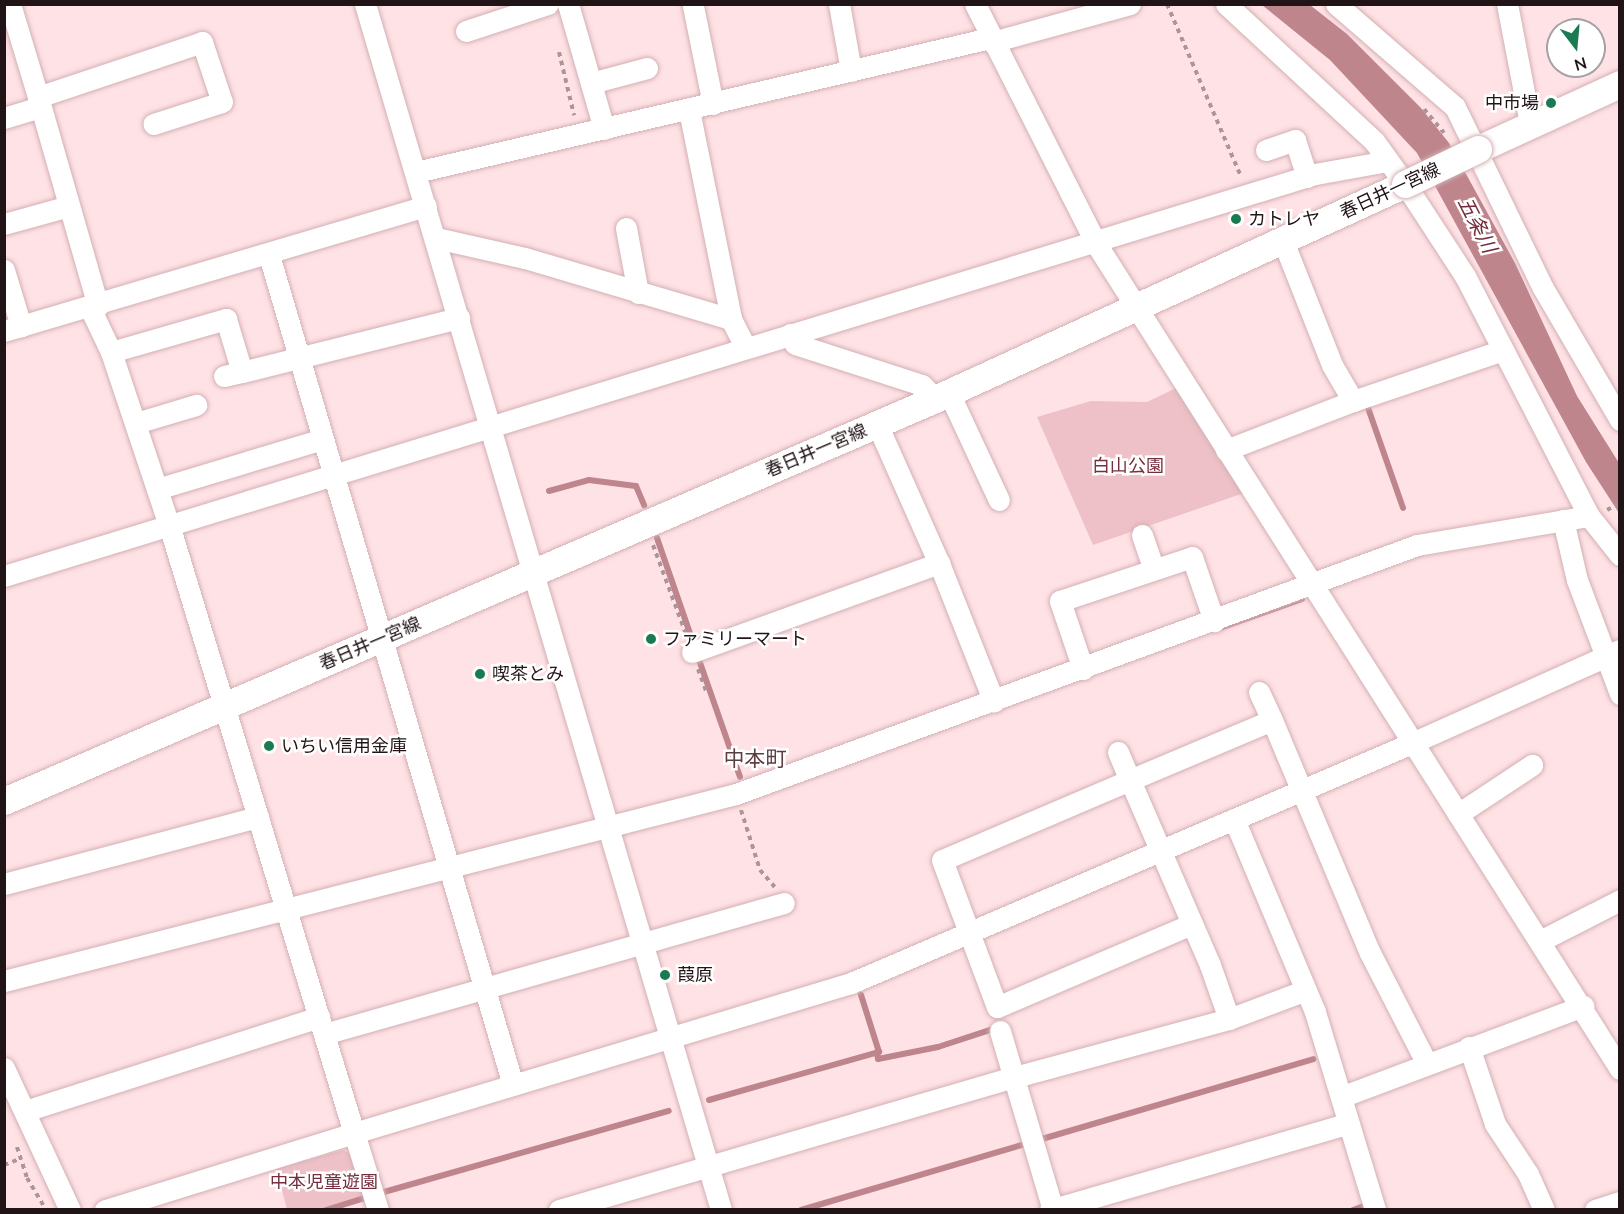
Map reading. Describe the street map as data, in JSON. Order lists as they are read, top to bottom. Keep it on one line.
{"streets":{"main road":["春日井一宮線"]},"districts":["中本町"],"water":["五条川"],"parks":["白山公園","中本児童遊園"],"places":["中市場","カトレヤ","ファミリーマート","喫茶とみ","いちい信用金庫","葭原"],"north":"bottom"}
